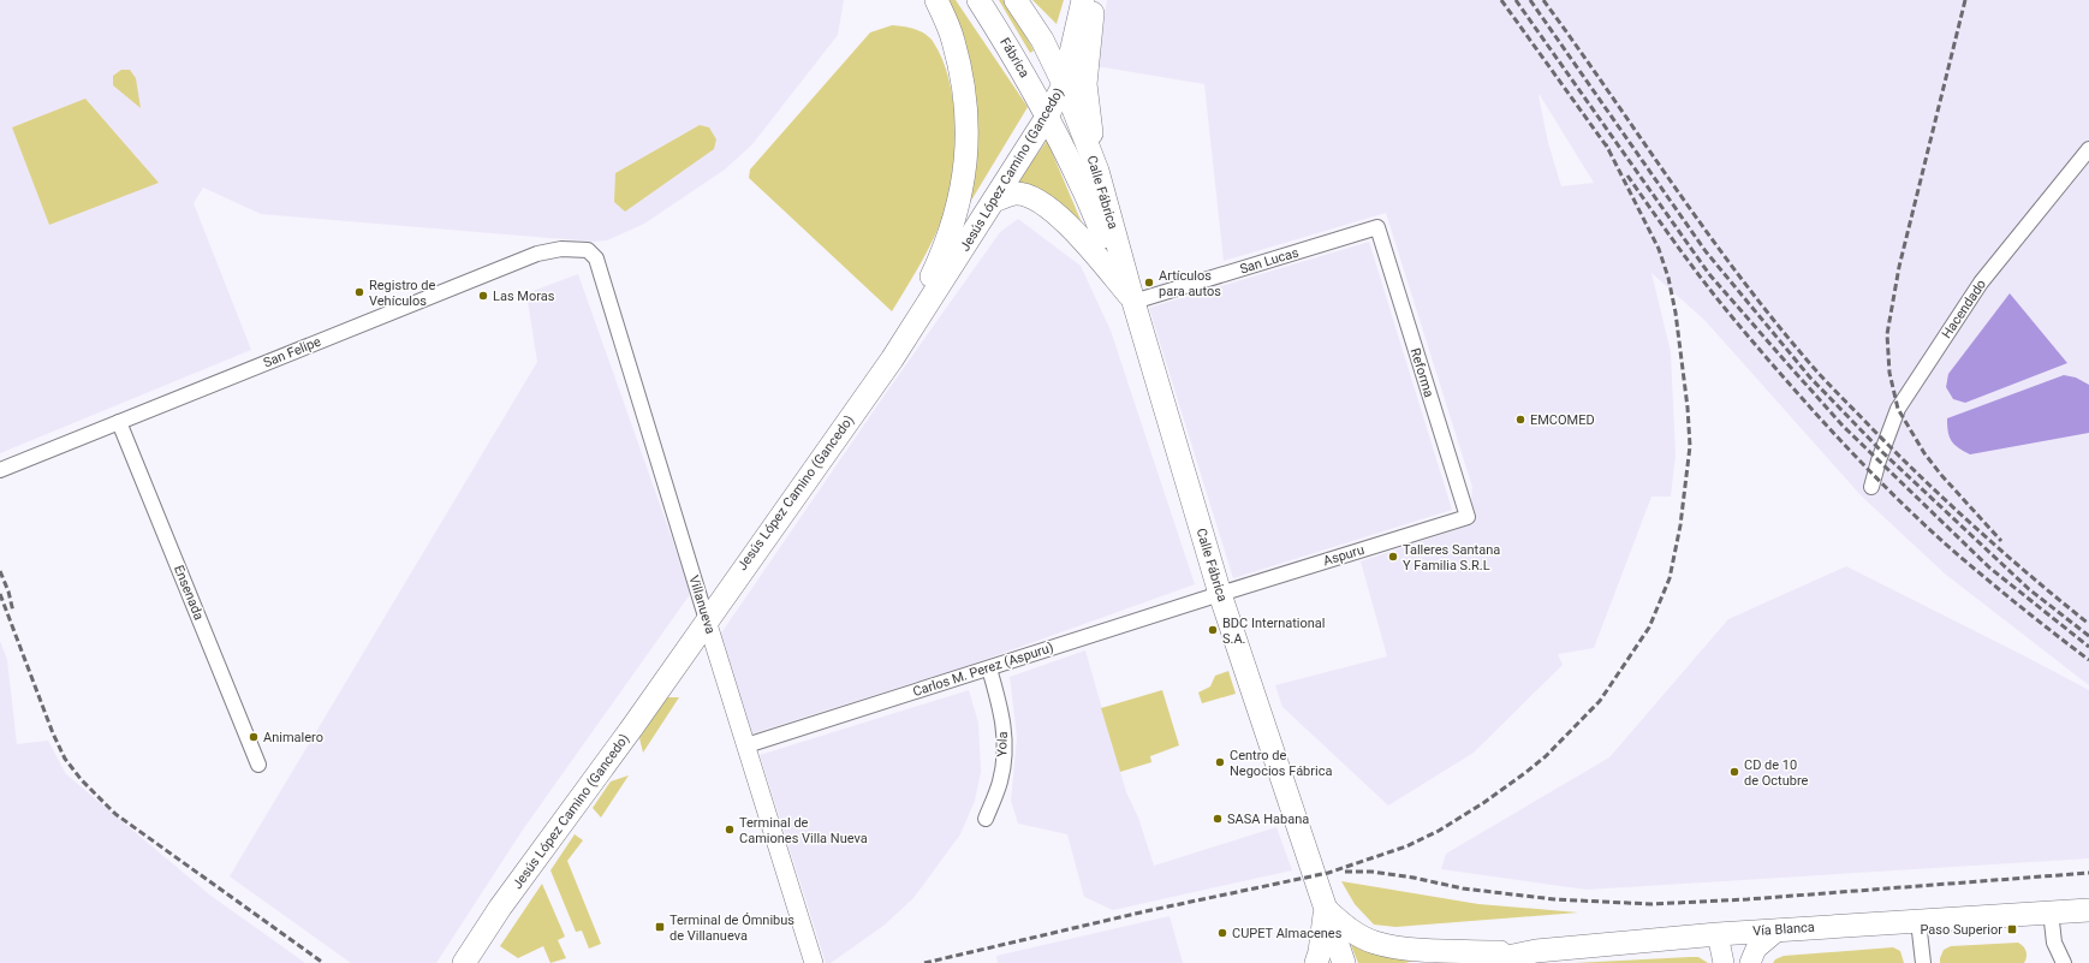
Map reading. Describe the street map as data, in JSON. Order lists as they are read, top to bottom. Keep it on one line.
{"streets":{"main road":["Fábrica","Jesús López Camino (Gancedo)","Calle Fábrica","Vía Blanca"],"street":["San Lucas","Hacendado","San Felipe","Reforma","Aspuru","Ensenada","Villanueva","Carlos M. Perez (Aspuru)","Yola"]},"crossings":[["Fábrica","Jesús López Camino (Gancedo)"],["Fábrica","Calle Fábrica"],["Jesús López Camino (Gancedo)","Calle Fábrica"],["Jesús López Camino (Gancedo)","Villanueva"],["Calle Fábrica","San Lucas"],["Calle Fábrica","Aspuru"],["Calle Fábrica","Carlos M. Perez (Aspuru)"],["San Lucas","Reforma"],["San Felipe","Ensenada"],["San Felipe","Villanueva"],["Reforma","Aspuru"],["Aspuru","Carlos M. Perez (Aspuru)"],["Villanueva","Carlos M. Perez (Aspuru)"],["Carlos M. Perez (Aspuru)","Yola"]],"places":{"other":["Artículos para autos","Registro de Vehículos","Las Moras","EMCOMED","Talleres Santana Y Familia S.R.L","BDC International S.A.","Animalero","Centro de Negocios Fábrica","CD de 10 de Octubre","SASA Habana","Terminal de Camiones Villa Nueva","CUPET Almacenes"],"transit":["Terminal de Ómnibus de Villanueva","Paso Superior"]}}
